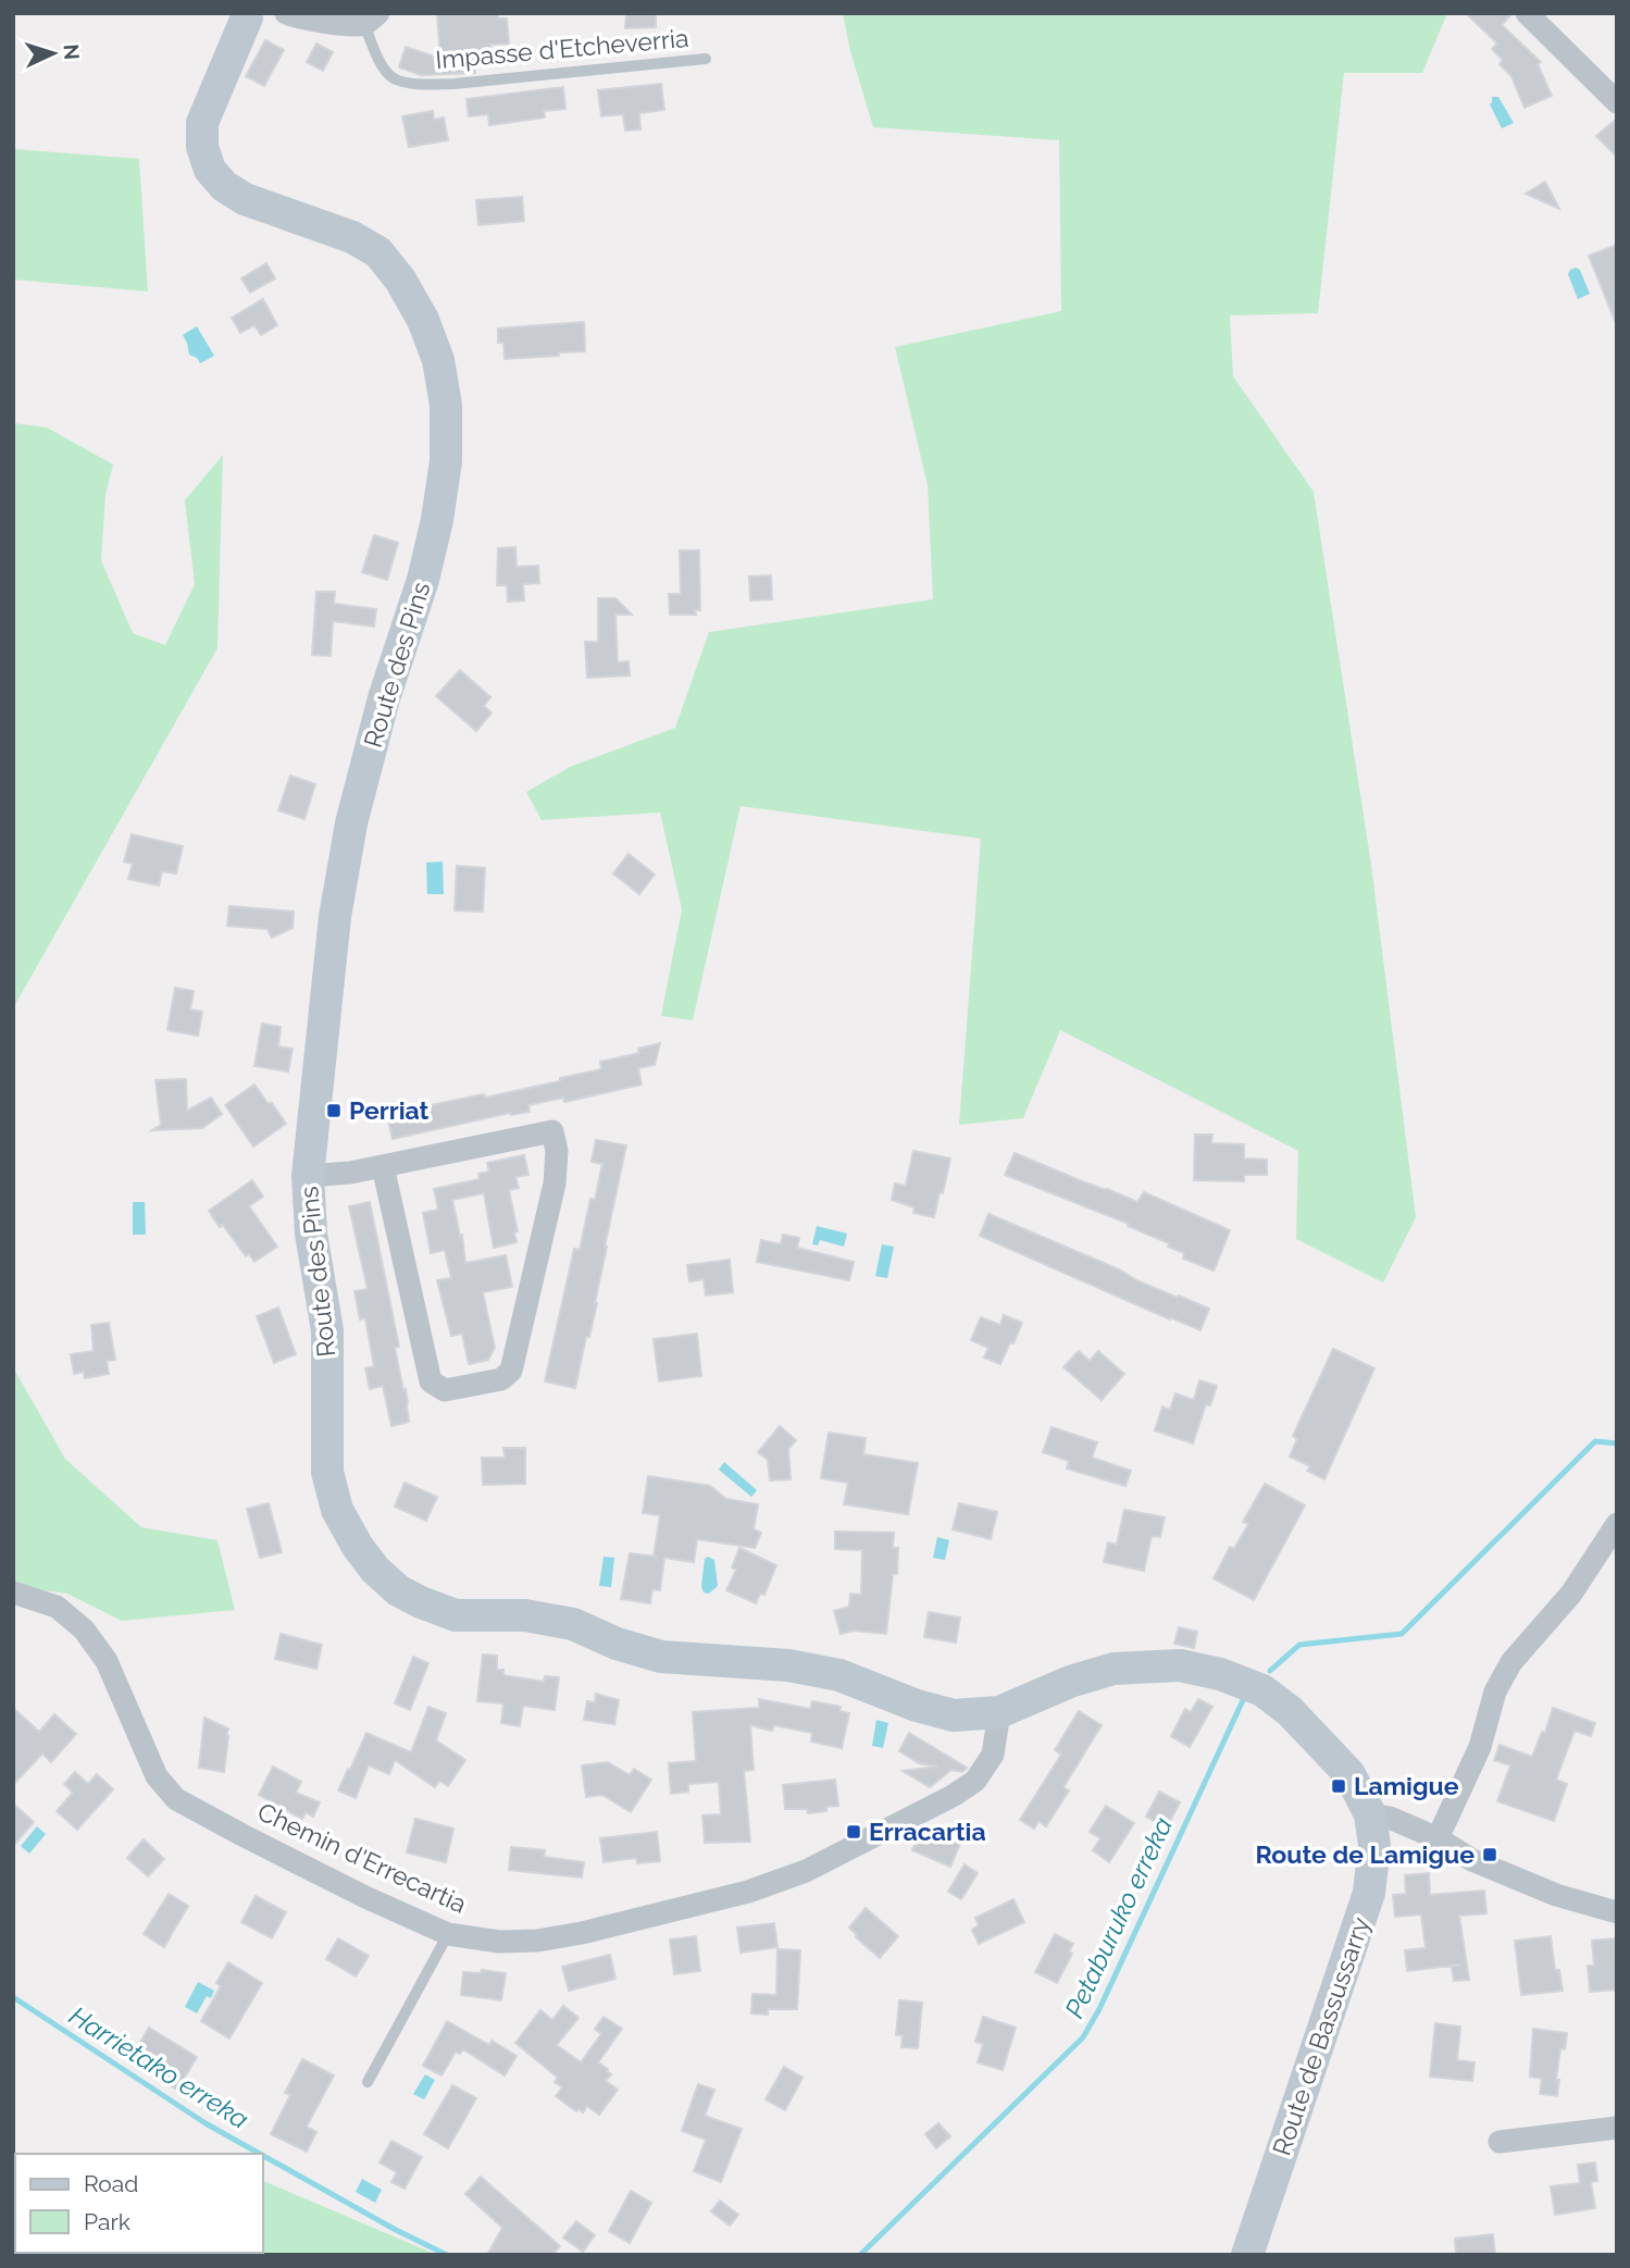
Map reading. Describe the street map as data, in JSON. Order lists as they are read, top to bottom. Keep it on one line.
{"streets":{"street":["Route des Pins","Chemin d'Errecartia","Route de Bassussarry"],"lane":["Impasse d'Etcheverria"]},"crossings":[["Route des Pins","Chemin d'Errecartia"],["Route des Pins","Route de Bassussarry"]],"water":["Petaburuko erreka","Harrietako erreka"],"places":{"transit":["Perriat","Lamigue","Erracartia","Route de Lamigue"]},"legend":["Road","Park"],"north":"right"}
